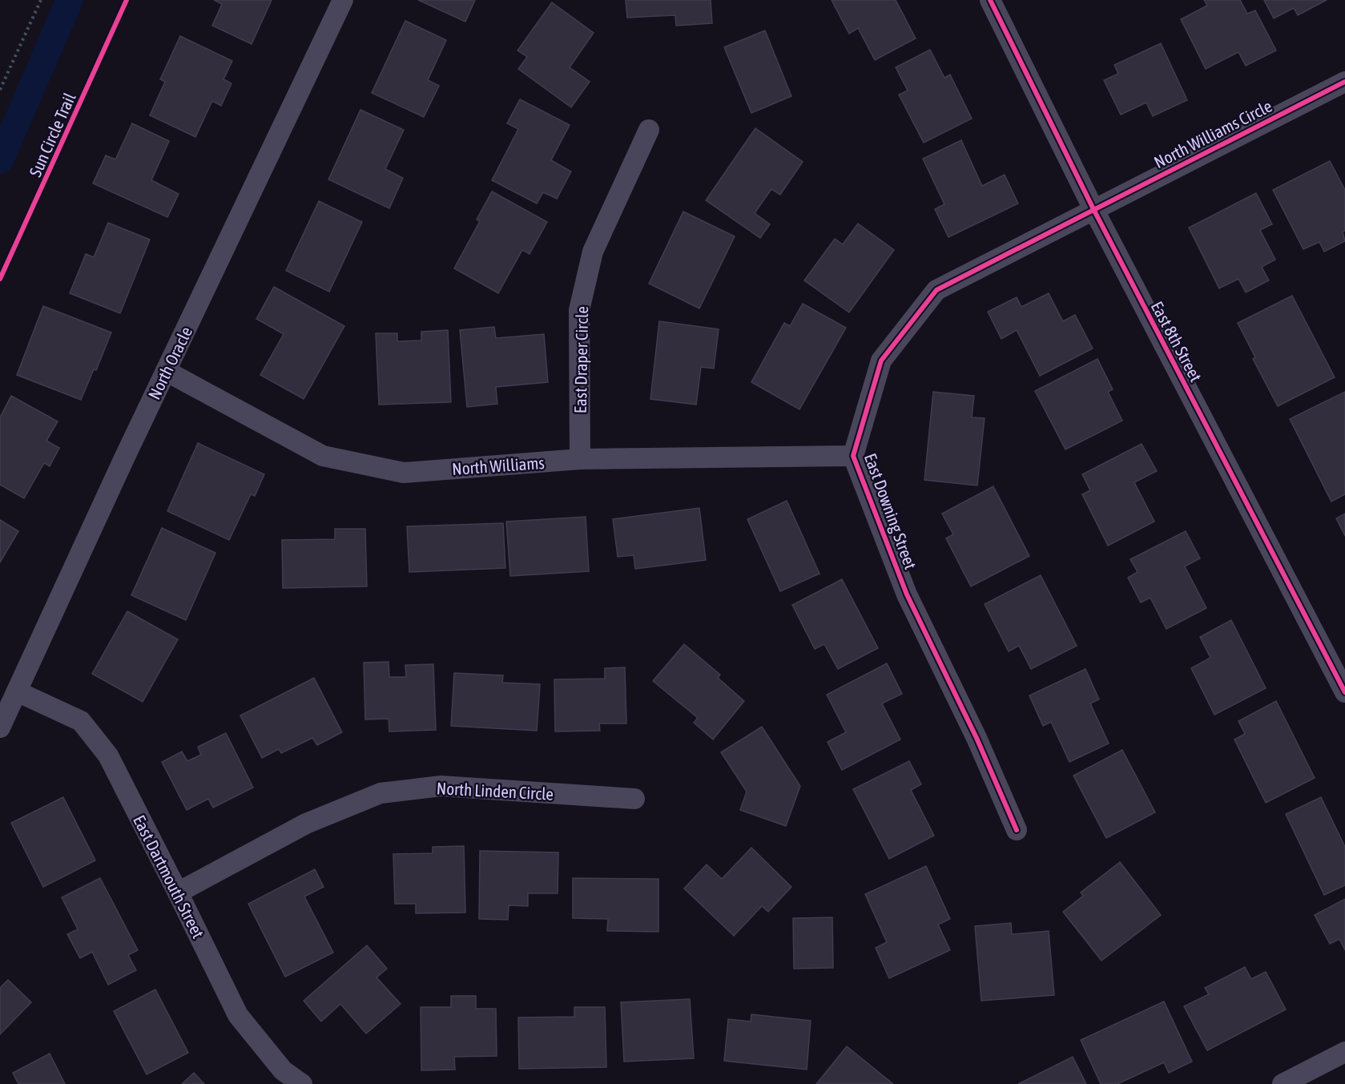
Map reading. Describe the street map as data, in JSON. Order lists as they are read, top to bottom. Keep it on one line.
{"streets":{"street":["North Williams Circle","East 8th Street","East Draper Circle","North Oracle","North Williams","East Downing Street","North Linden Circle","East Dartmouth Street"],"cycle path":["Sun Circle Trail"]},"crossings":[["North Williams Circle","East 8th Street"],["North Williams Circle","East Downing Street"],["East 8th Street","East Downing Street"],["East Draper Circle","North Williams"],["North Oracle","North Williams"],["North Oracle","East Dartmouth Street"],["North Williams","East Downing Street"],["North Linden Circle","East Dartmouth Street"]]}
